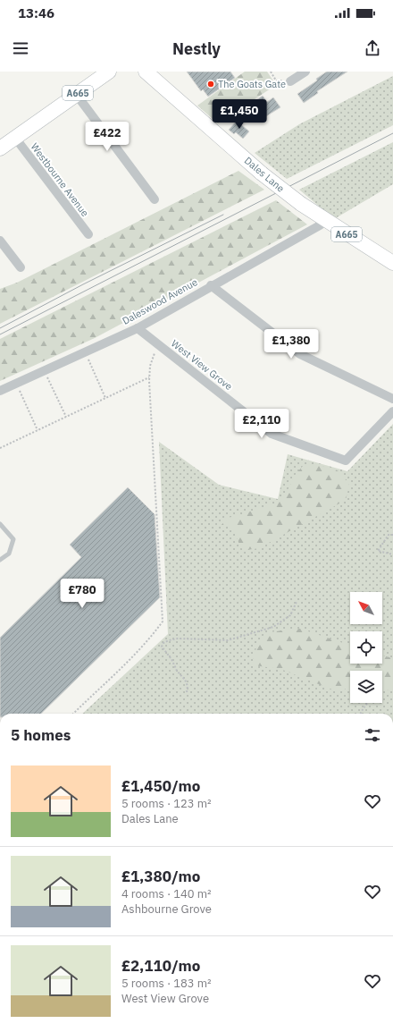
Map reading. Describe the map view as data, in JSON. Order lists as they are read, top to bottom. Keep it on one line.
{"streets":{"main road":["A665","Dales Lane"],"street":["Westbourne Avenue","Daleswood Avenue","West View Grove"]},"crossings":[["A665","Westbourne Avenue"],["Dales Lane","Daleswood Avenue"],["Daleswood Avenue","West View Grove"]],"places":["The Goats Gate"],"north":"top left","page":{"status":"13:46","header":"Nestly","price":["£1,450","£422","£1,380","£2,110","£780"],"heading":"5 homes","list":[{"name":"£1,450/mo","note":"5 rooms · 123 m² · Dales Lane"},{"name":"£1,380/mo","note":"4 rooms · 140 m² · Ashbourne Grove"},{"name":"£2,110/mo","note":"5 rooms · 183 m² · West View Grove"}]}}
